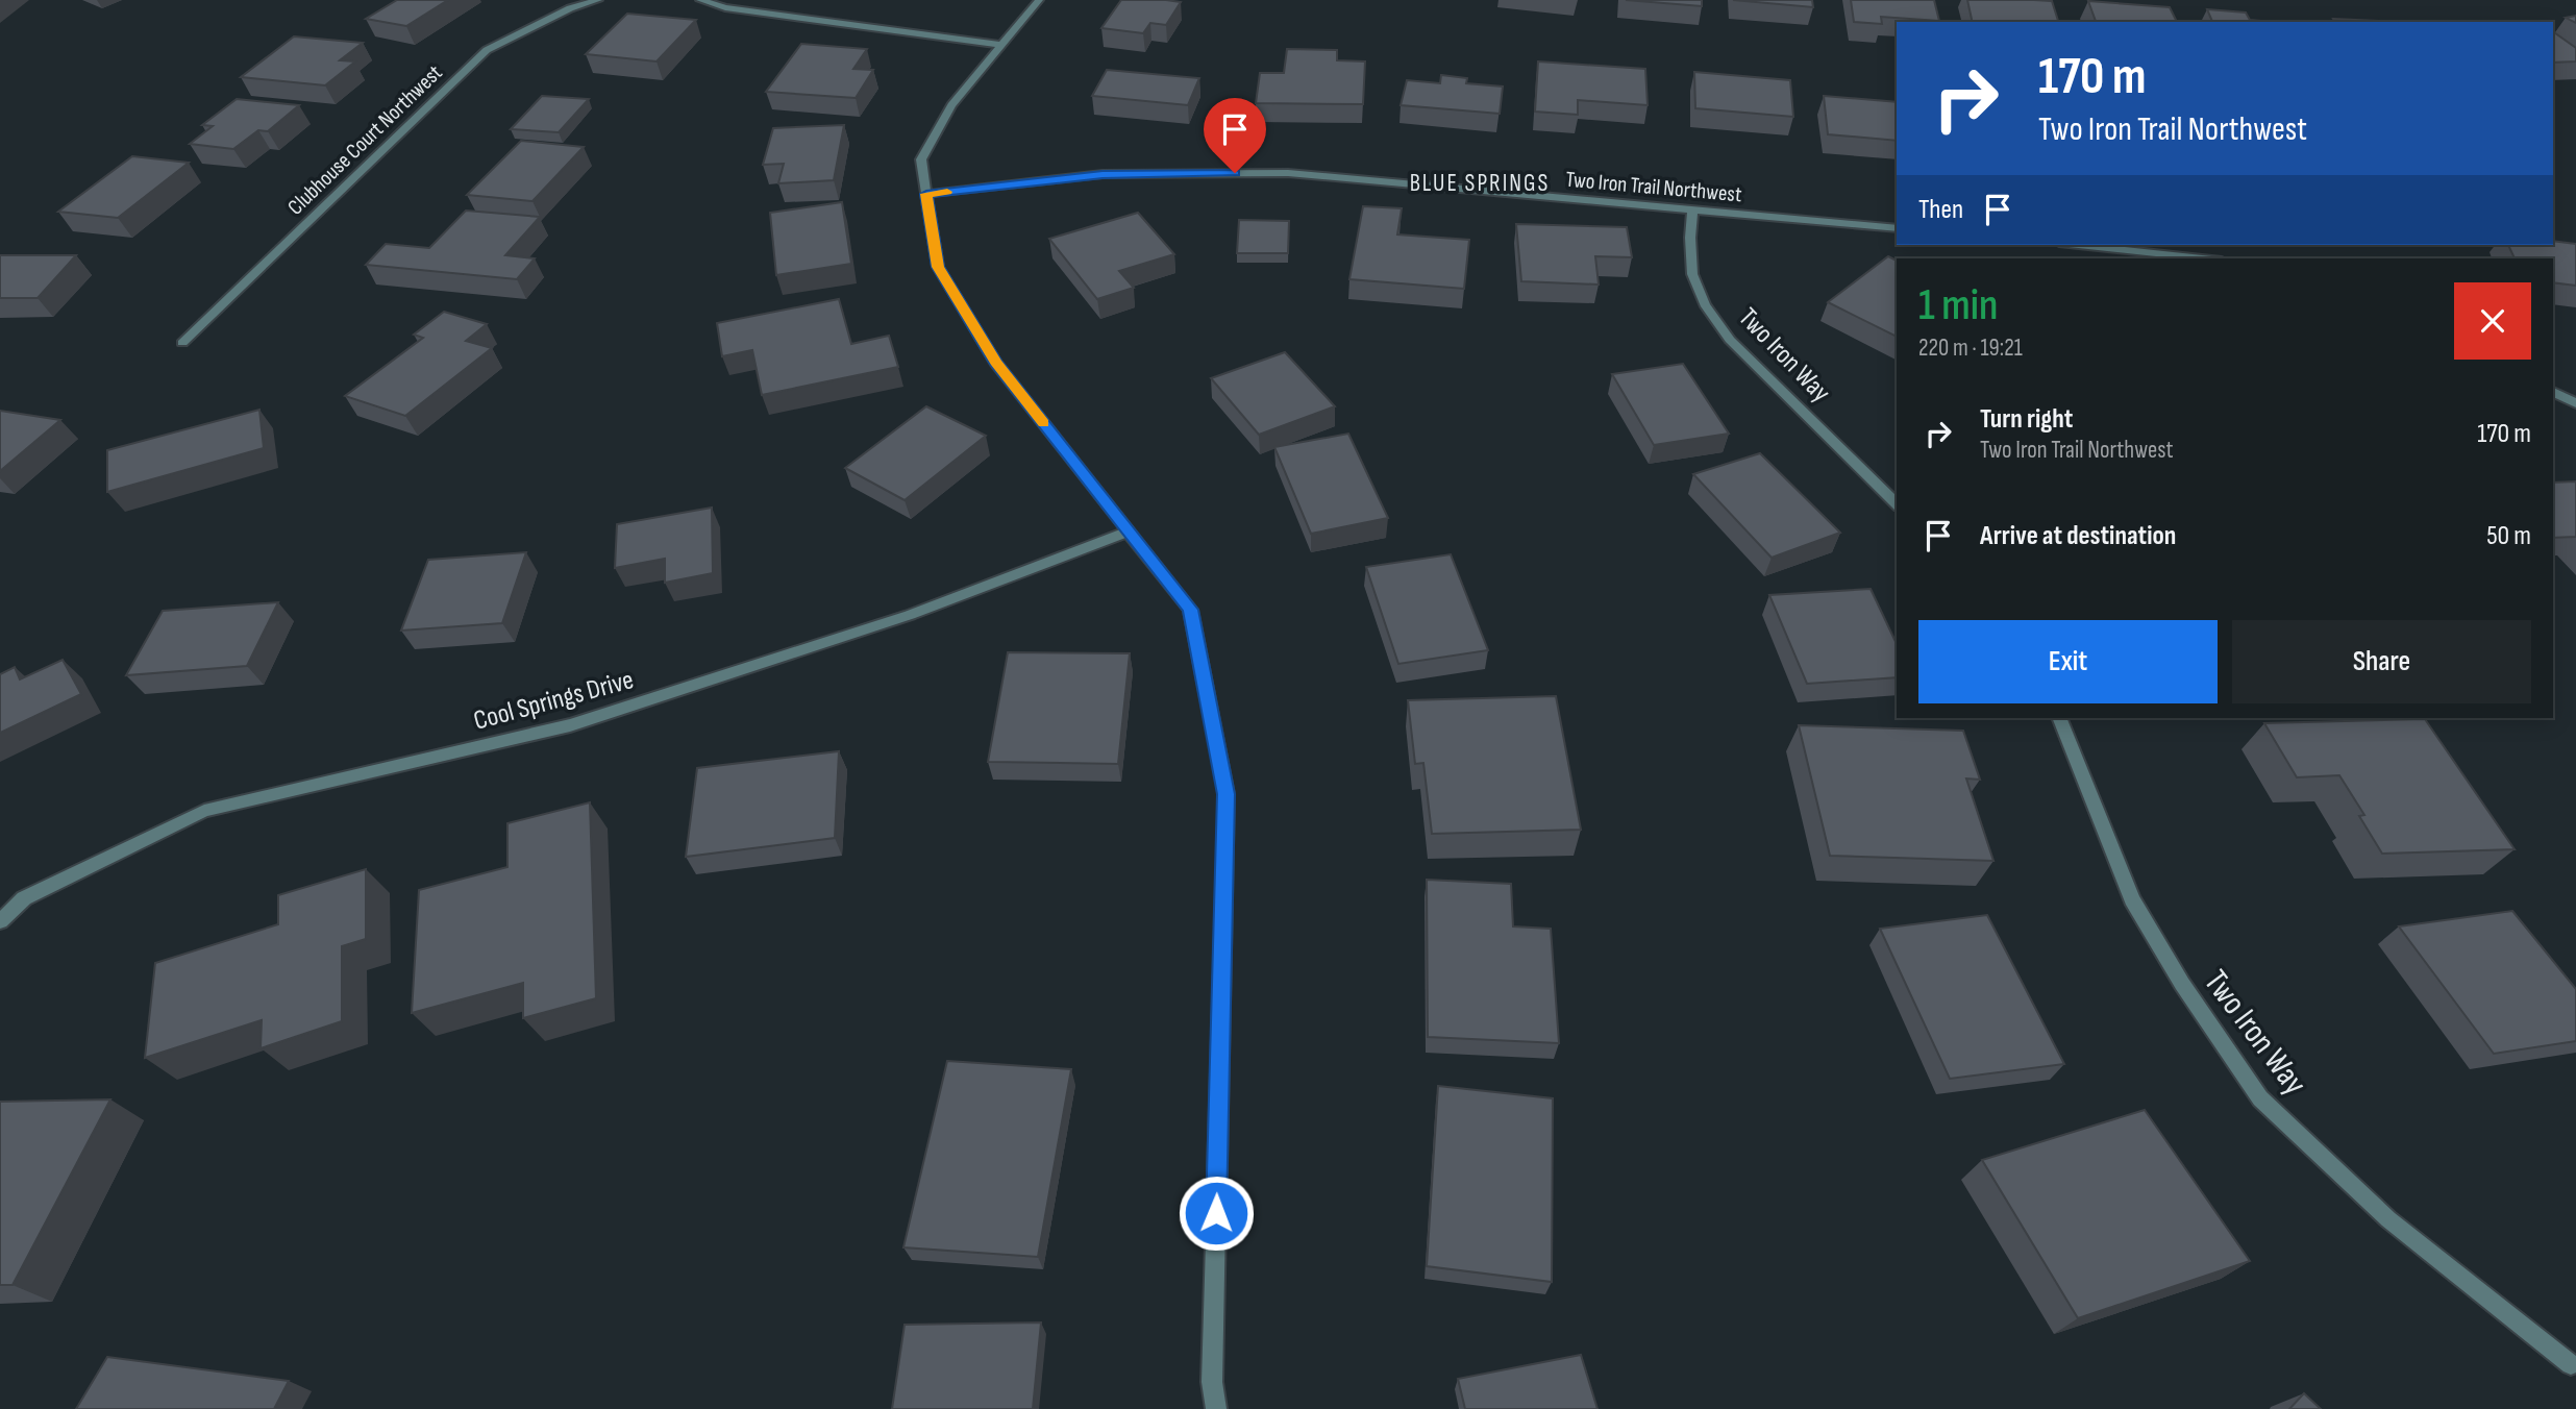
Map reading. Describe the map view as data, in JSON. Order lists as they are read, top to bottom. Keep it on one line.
{"streets":{"street":["Clubhouse Court Northwest","Two Iron Trail Northwest","Two Iron Way","Cool Springs Drive"]},"crossings":[["Two Iron Trail Northwest","Two Iron Way"]],"districts":["BLUE SPRINGS"],"page":{"turn":["170 m","Two Iron Trail Northwest"],"then":"Then","heading":["1 min","220 m · 19:21"],"list":[{"name":"Turn right","note":"Two Iron Trail Northwest","value":"170 m"},{"name":"Arrive at destination","value":"50 m"}],"buttons":["Exit","Share"]}}
